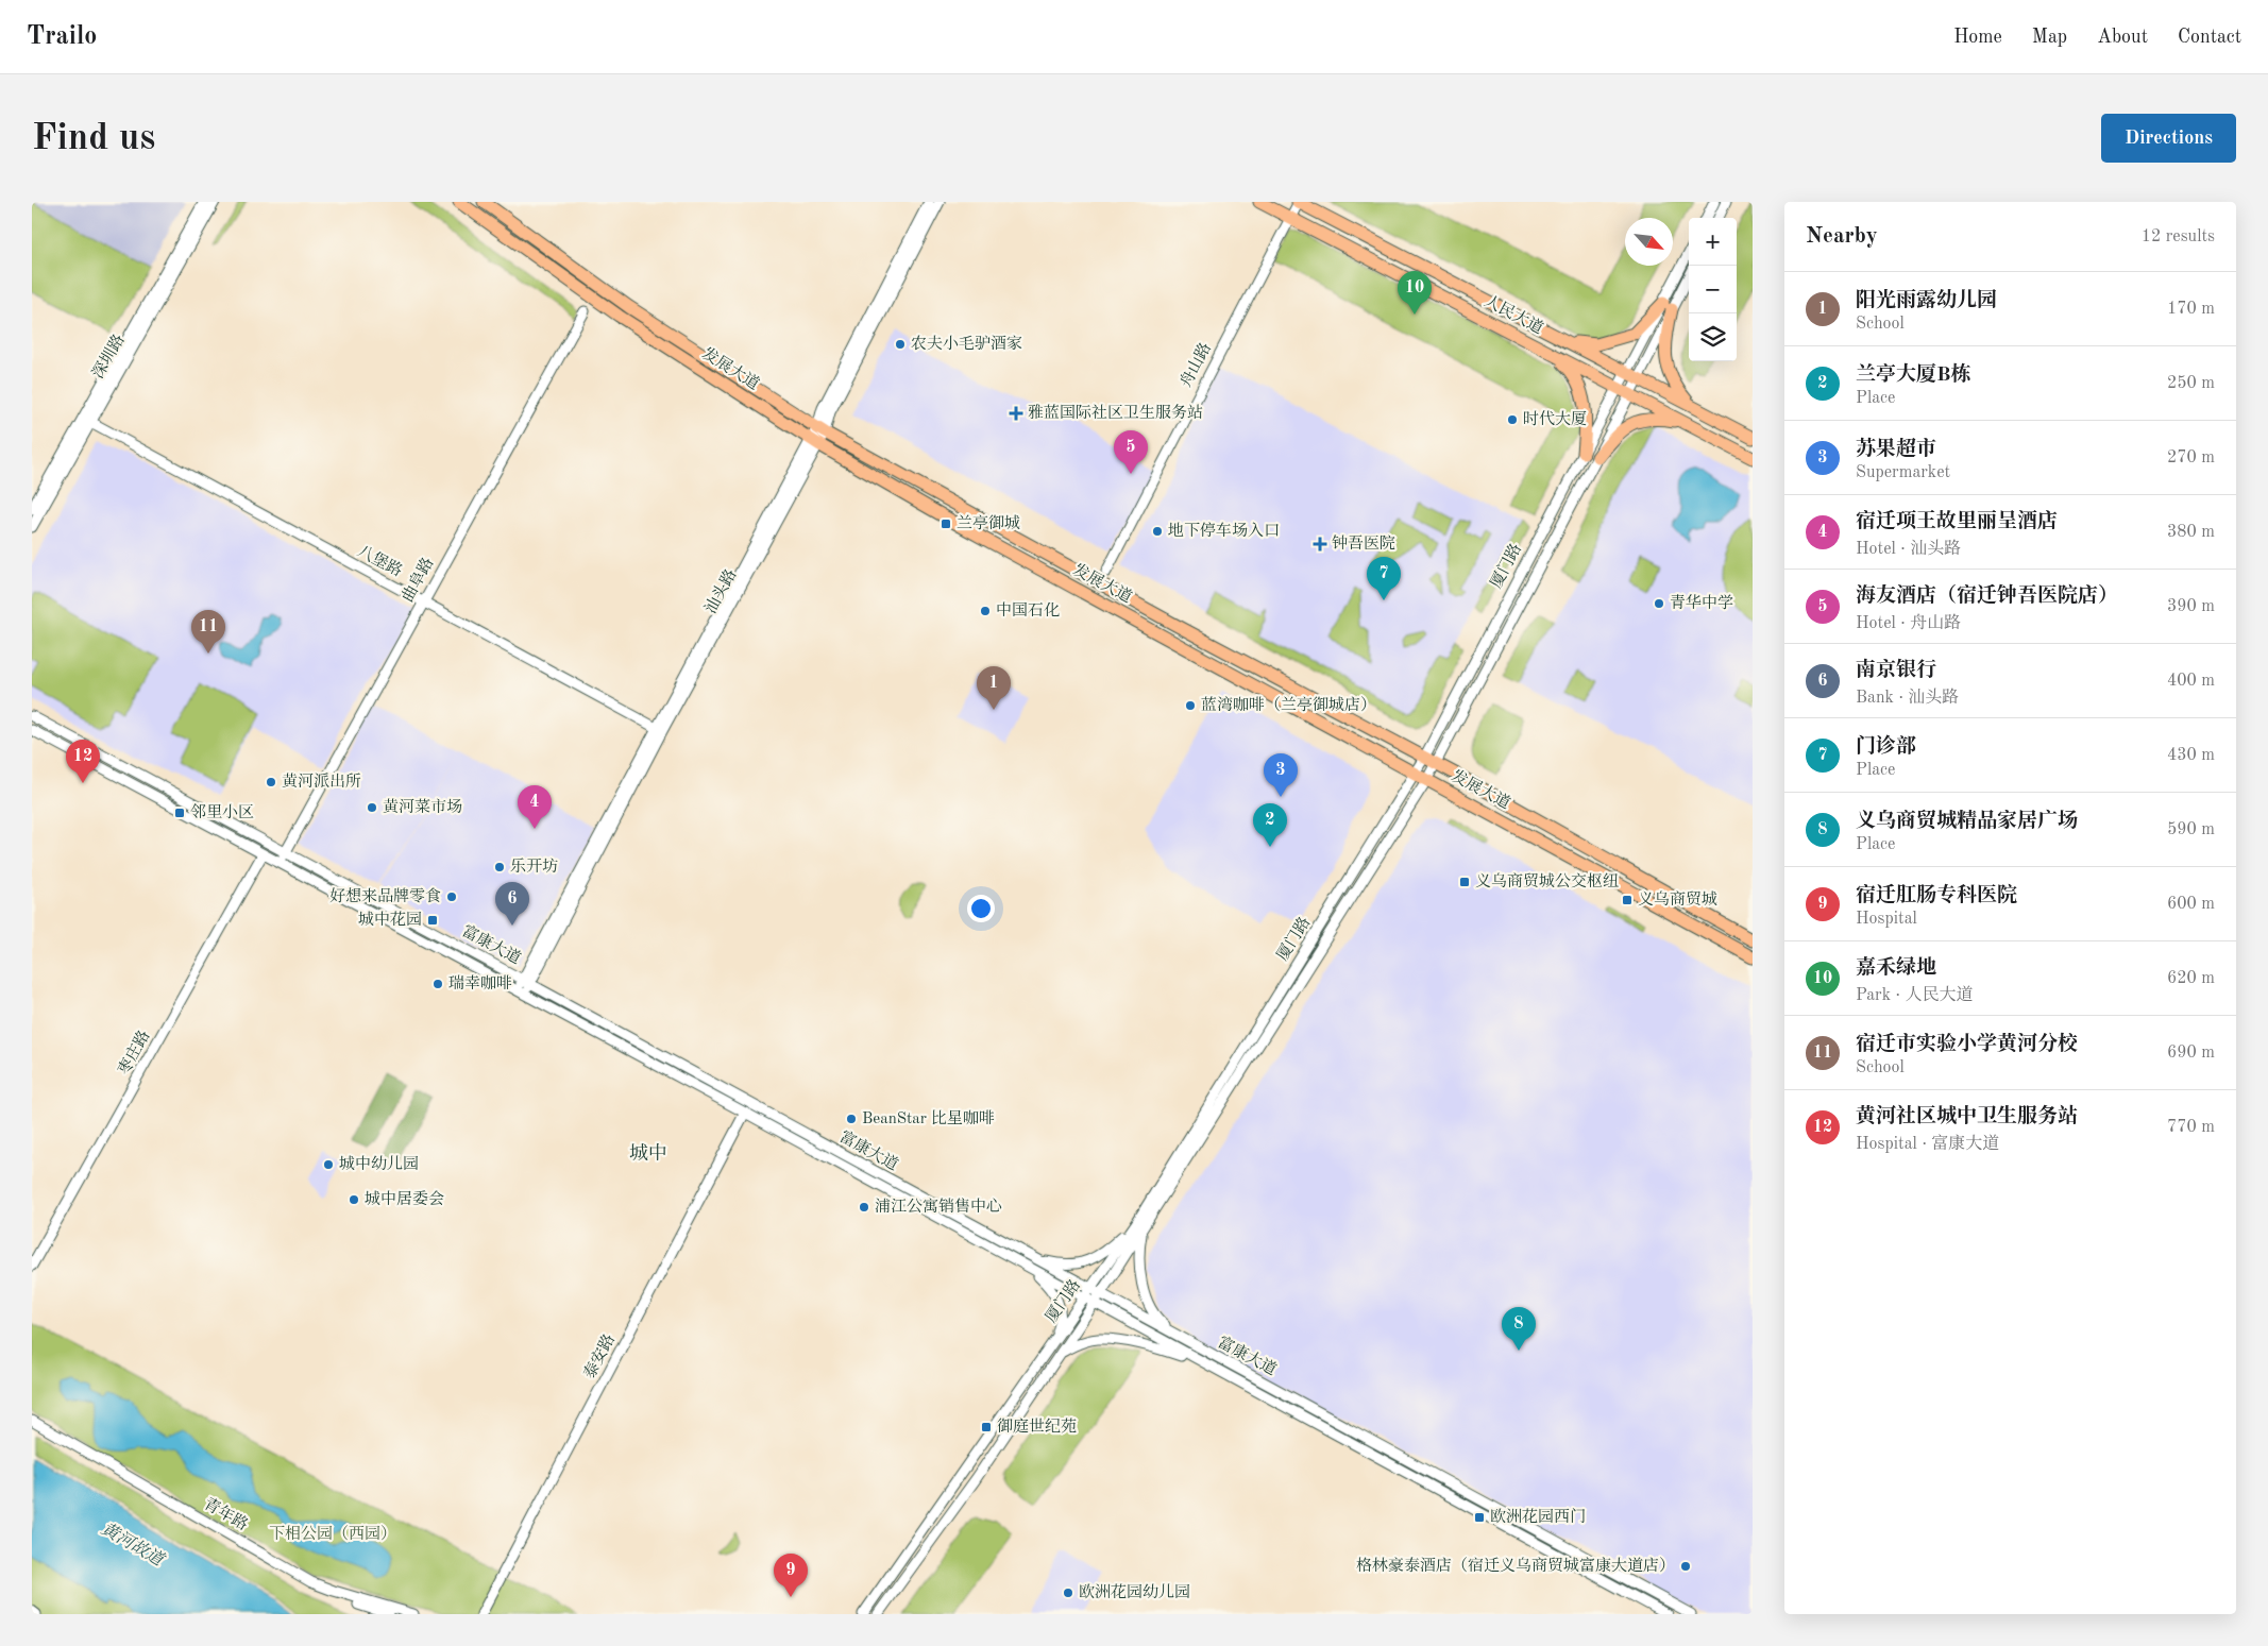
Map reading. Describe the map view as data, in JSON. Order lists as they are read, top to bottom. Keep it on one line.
{"streets":{"main road":["人民大道","发展大道"],"street":["深圳路","舟山路","八堡路","厦门路","曲阜路","汕头路","富康大道","枣庄路","泰安路","青年路"]},"crossings":[["人民大道","舟山路"],["人民大道","厦门路"],["深圳路","八堡路"],["发展大道","厦门路"],["发展大道","汕头路"],["八堡路","曲阜路"],["八堡路","汕头路"],["厦门路","富康大道"],["曲阜路","富康大道"],["汕头路","富康大道"],["富康大道","枣庄路"],["富康大道","泰安路"]],"districts":["城中"],"water":["黄河故道"],"parks":["下相公园（西园）"],"places":{"other":["农夫小毛驴酒家","时代大厦","地下停车场入口","青华中学","中国石化","蓝湾咖啡（兰亭御城店）","黄河派出所","黄河菜市场","乐开坊","好想来品牌零食","瑞幸咖啡","BeanStar 比星咖啡","城中幼儿园","城中居委会","浦江公寓销售中心","格林豪泰酒店（宿迁义乌商贸城富康大道店）","欧洲花园幼儿园"],"health":["雅蓝国际社区卫生服务站","钟吾医院"],"transit":["兰亭御城","邻里小区","义乌商贸城公交枢纽","义乌商贸城","城中花园","御庭世纪苑","欧洲花园西门"]},"north":"bottom right","page":{"header":"Trailo","nav":["Home","Map","About","Contact"],"buttons":"Directions","title":"Find us","heading":["Nearby","12 results"],"map_buttons":["+","−"],"pins":["10","5","7","11","1","12","3","4","2","6","8","9"],"list":[{"mark":"1","name":"阳光雨露幼儿园","note":"School","value":"170 m"},{"mark":"2","name":"兰亭大厦B栋","note":"Place","value":"250 m"},{"mark":"3","name":"苏果超市","note":"Supermarket","value":"270 m"},{"mark":"4","name":"宿迁项王故里丽呈酒店","note":"Hotel · 汕头路","value":"380 m"},{"mark":"5","name":"海友酒店（宿迁钟吾医院店）","note":"Hotel · 舟山路","value":"390 m"},{"mark":"6","name":"南京银行","note":"Bank · 汕头路","value":"400 m"},{"mark":"7","name":"门诊部","note":"Place","value":"430 m"},{"mark":"8","name":"义乌商贸城精品家居广场","note":"Place","value":"590 m"},{"mark":"9","name":"宿迁肛肠专科医院","note":"Hospital","value":"600 m"},{"mark":"10","name":"嘉禾绿地","note":"Park · 人民大道","value":"620 m"},{"mark":"11","name":"宿迁市实验小学黄河分校","note":"School","value":"690 m"},{"mark":"12","name":"黄河社区城中卫生服务站","note":"Hospital · 富康大道","value":"770 m"}]}}
